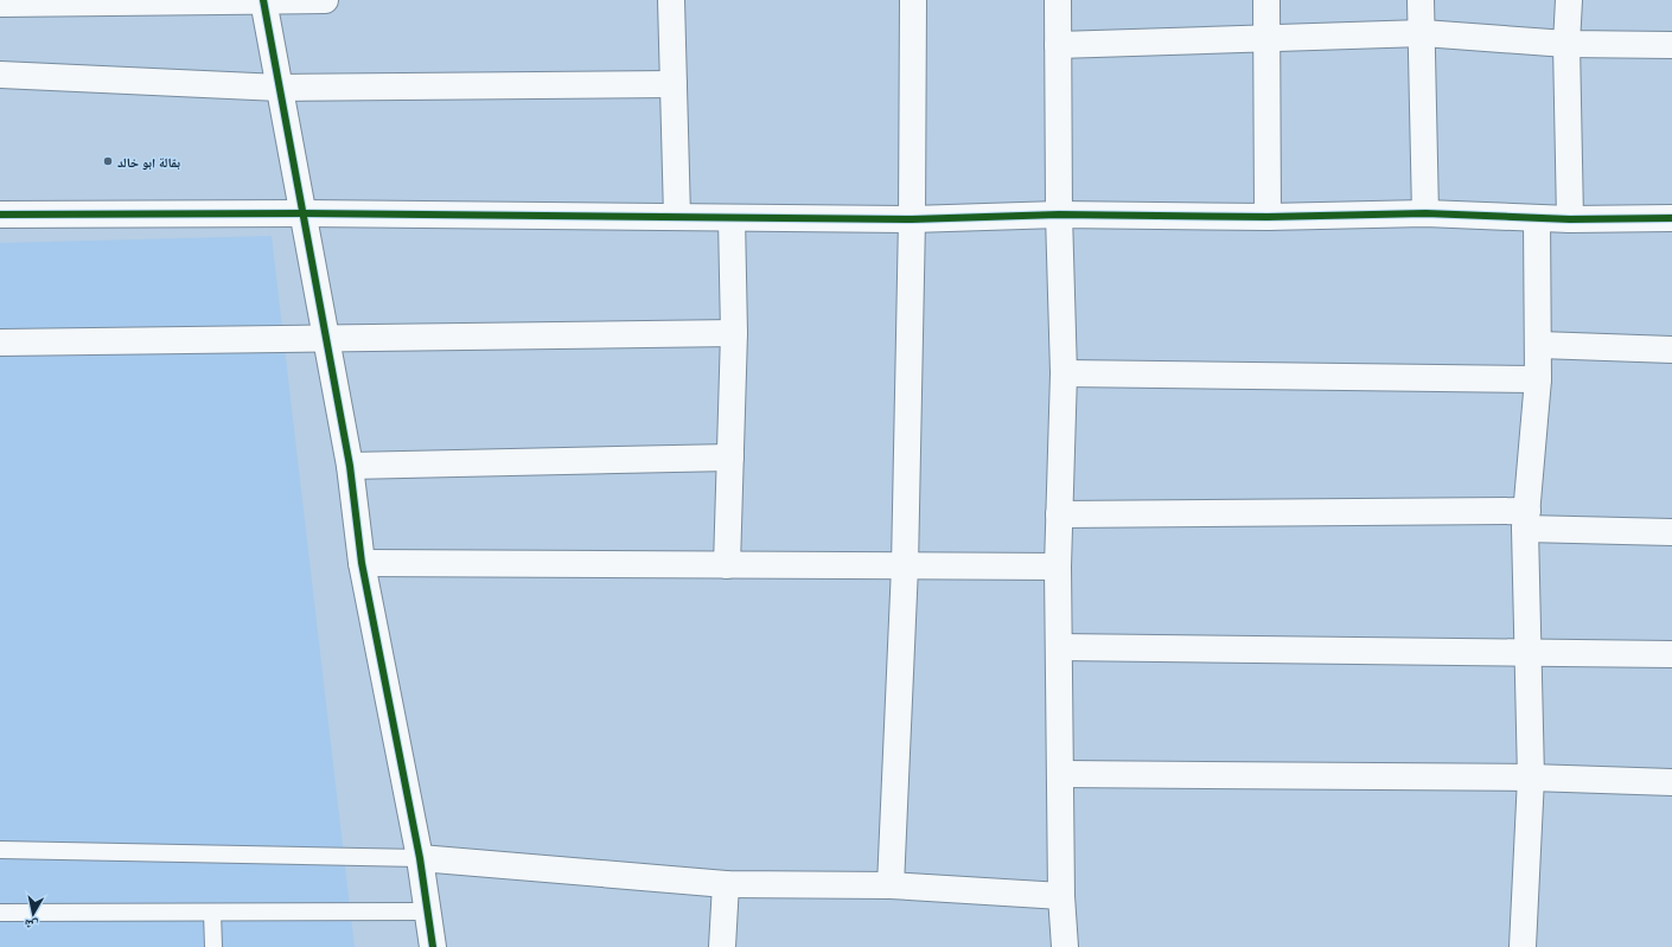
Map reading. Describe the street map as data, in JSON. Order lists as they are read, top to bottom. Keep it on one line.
{"places":["بقالة ابو خالد"],"north":"bottom"}
